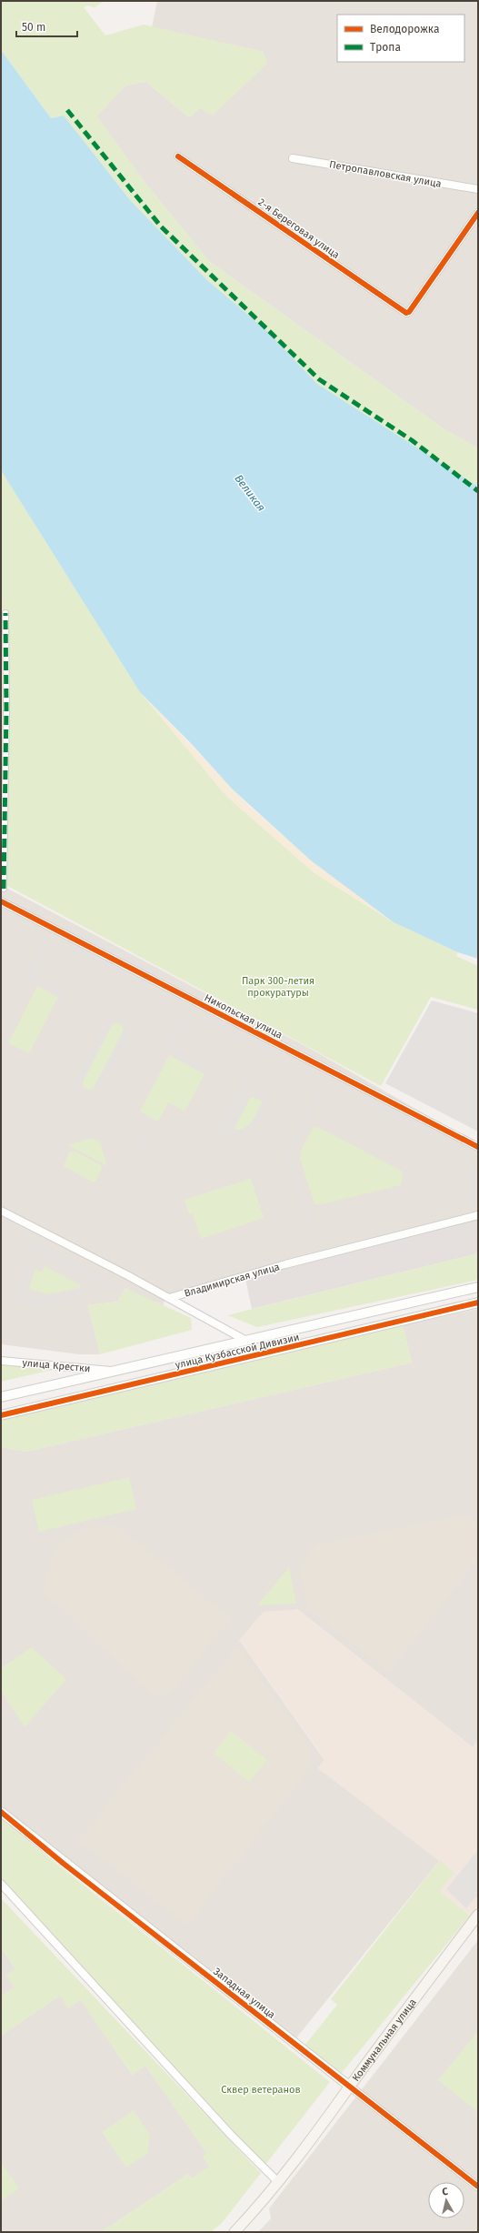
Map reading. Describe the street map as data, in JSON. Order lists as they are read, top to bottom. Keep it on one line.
{"streets":{"main road":["Коммунальная улица"],"street":["Петропавловская улица","2-я Береговая улица","Никольская улица","Владимирская улица","улица Кузбасской Дивизии","улица Крестки","Западная улица"]},"crossings":[["улица Кузбасской Дивизии","улица Крестки"],["Западная улица","Коммунальная улица"]],"water":["Великая"],"parks":["Парк 300-летия прокуратуры","Сквер ветеранов"],"legend":["Велодорожка","Тропа"],"scale_bar":"50 m","north":"top"}
